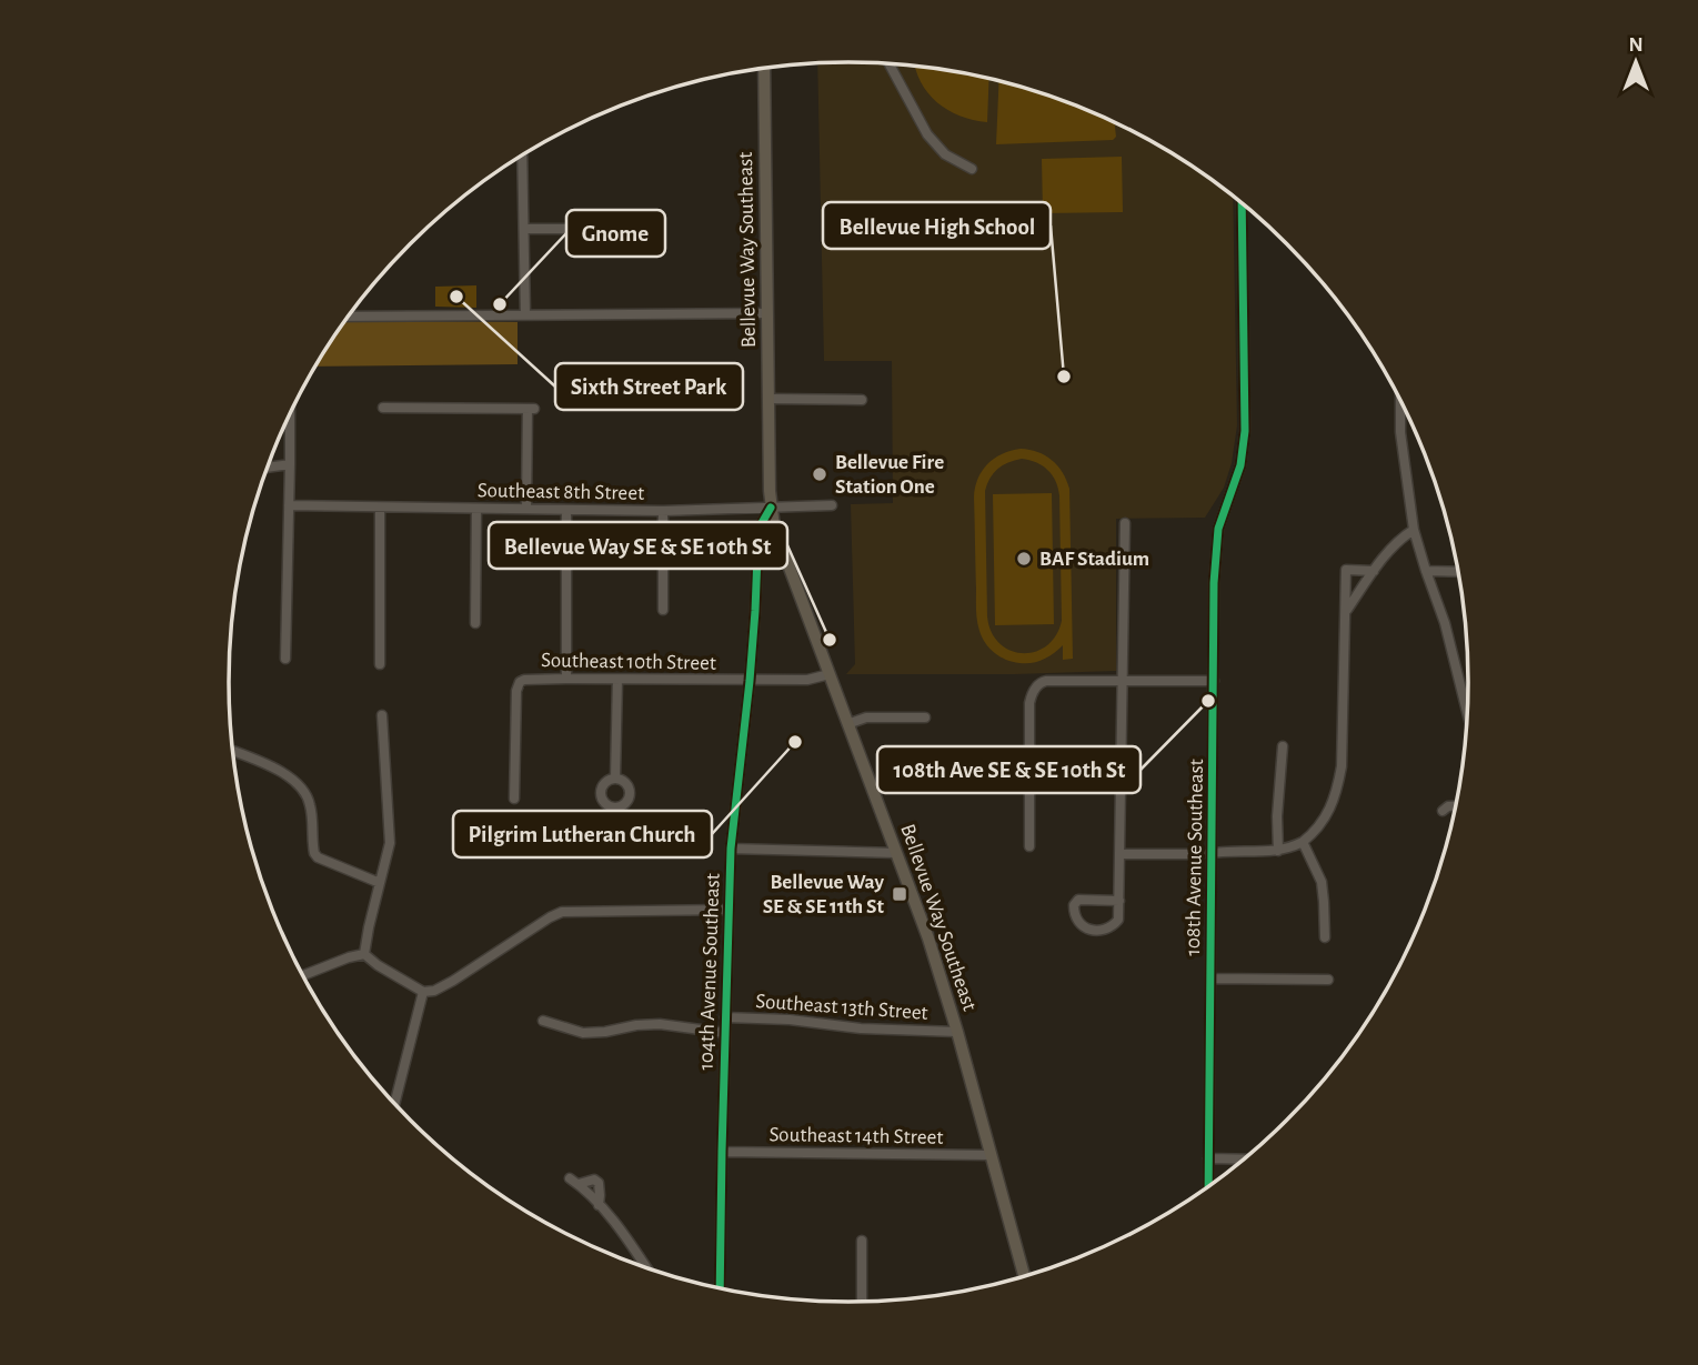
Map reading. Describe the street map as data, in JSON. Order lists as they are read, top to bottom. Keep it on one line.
{"streets":{"main road":["Bellevue Way Southeast"],"street":["Southeast 8th Street","Southeast 10th Street","108th Avenue Southeast","104th Avenue Southeast","Southeast 13th Street","Southeast 14th Street"]},"crossings":[["Bellevue Way Southeast","Southeast 8th Street"],["Bellevue Way Southeast","Southeast 10th Street"],["Bellevue Way Southeast","104th Avenue Southeast"],["Bellevue Way Southeast","Southeast 13th Street"],["Bellevue Way Southeast","Southeast 14th Street"],["Southeast 8th Street","104th Avenue Southeast"],["Southeast 10th Street","104th Avenue Southeast"],["104th Avenue Southeast","Southeast 13th Street"],["104th Avenue Southeast","Southeast 14th Street"]],"places":{"other":["Sixth Street Park","Gnome","Bellevue High School","Bellevue Fire Station One","BAF Stadium","Bellevue Way SE & SE 10th St","108th Ave SE & SE 10th St","Pilgrim Lutheran Church"],"transit":["Bellevue Way SE & SE 11th St"]},"north":"top"}
